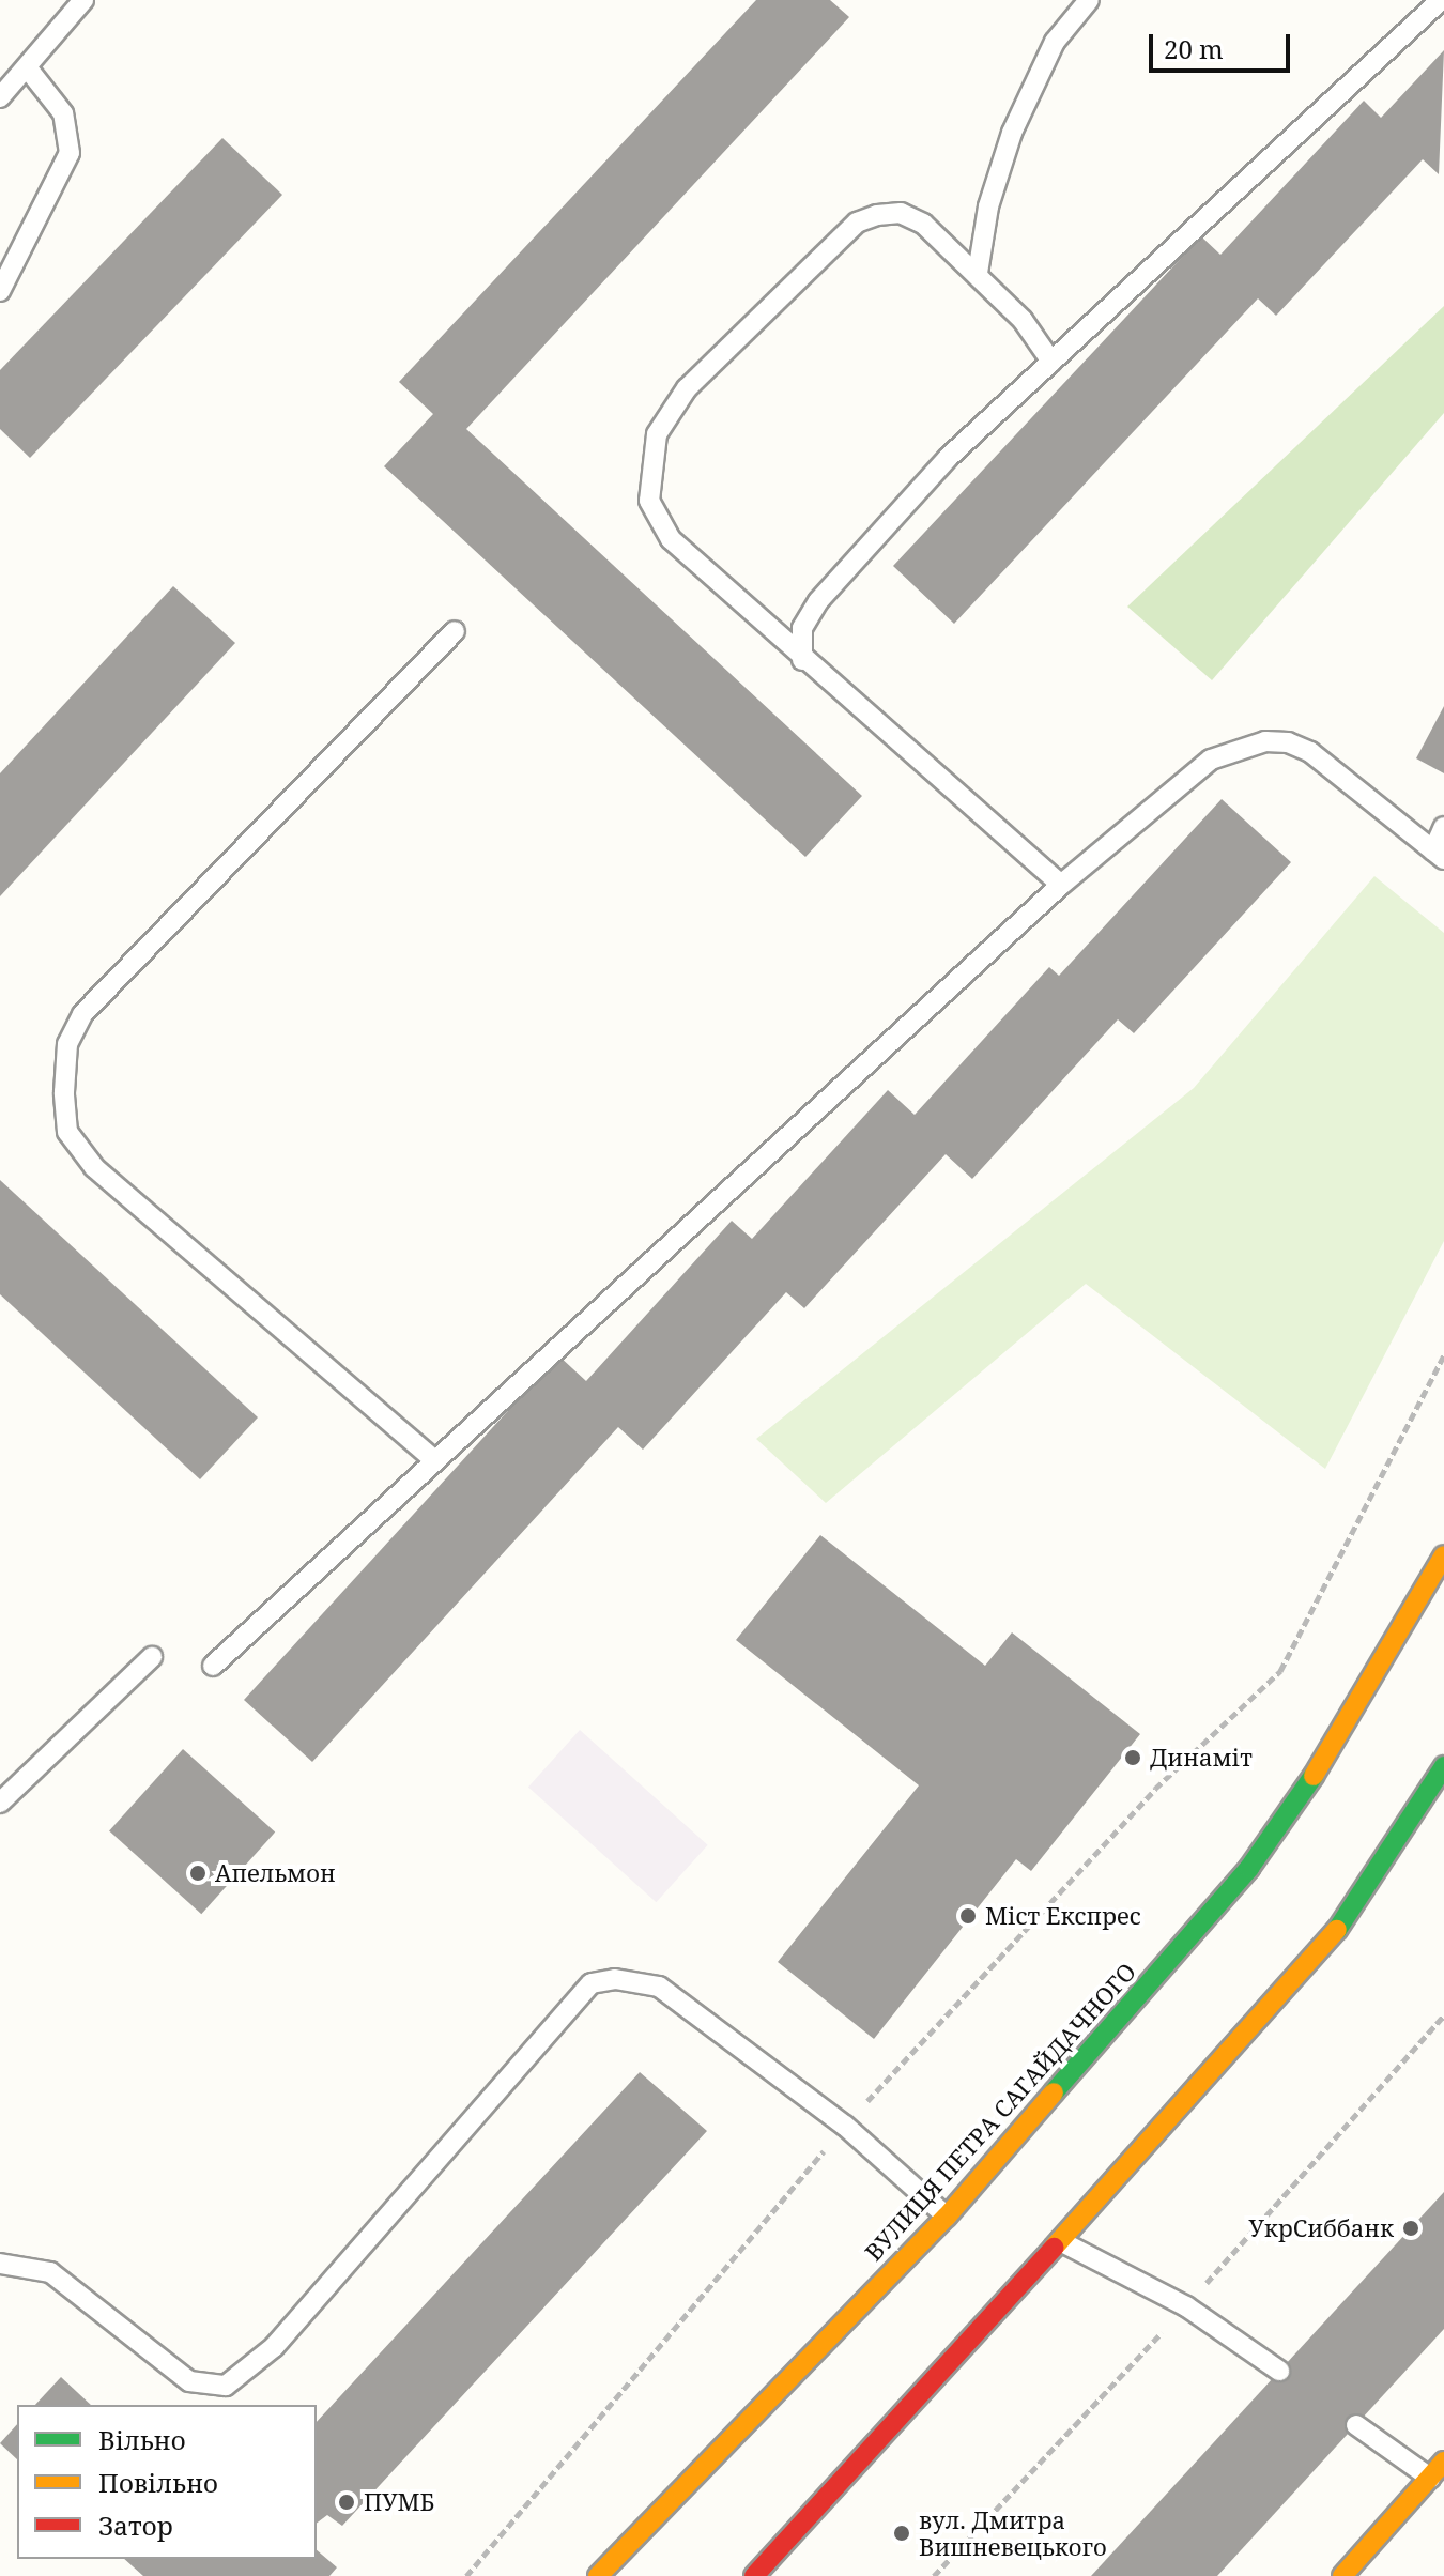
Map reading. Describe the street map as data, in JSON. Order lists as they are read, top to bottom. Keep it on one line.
{"streets":{"street":["ВУЛИЦЯ ПЕТРА САГАЙДАЧНОГО"]},"places":["Динаміт","Апельмон","Міст Експрес","УкрСиббанк","ПУМБ","вул. Дмитра Вишневецького"],"legend":["Вільно","Повільно","Затор"],"scale_bar":"20 m"}
